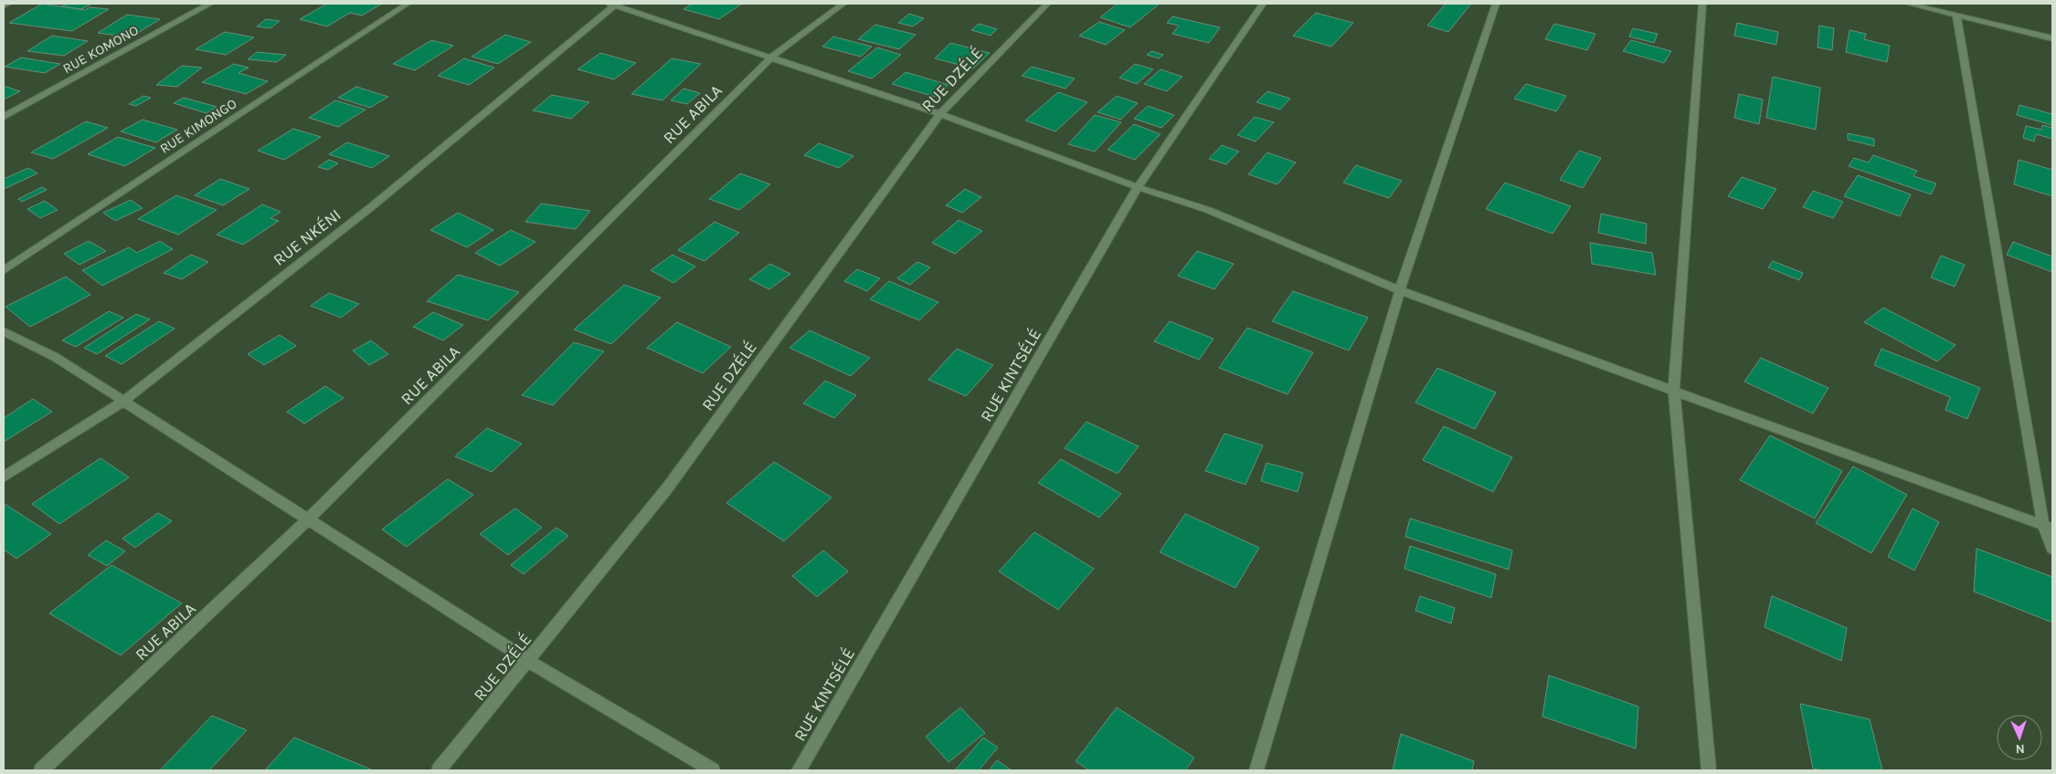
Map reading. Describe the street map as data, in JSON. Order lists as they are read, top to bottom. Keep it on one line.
{"streets":{"street":["RUE KOMONO","RUE DZÉLÉ","RUE ABILA","RUE KIMONGO","RUE NKÉNI","RUE KINTSÉLÉ"]},"north":"bottom"}
